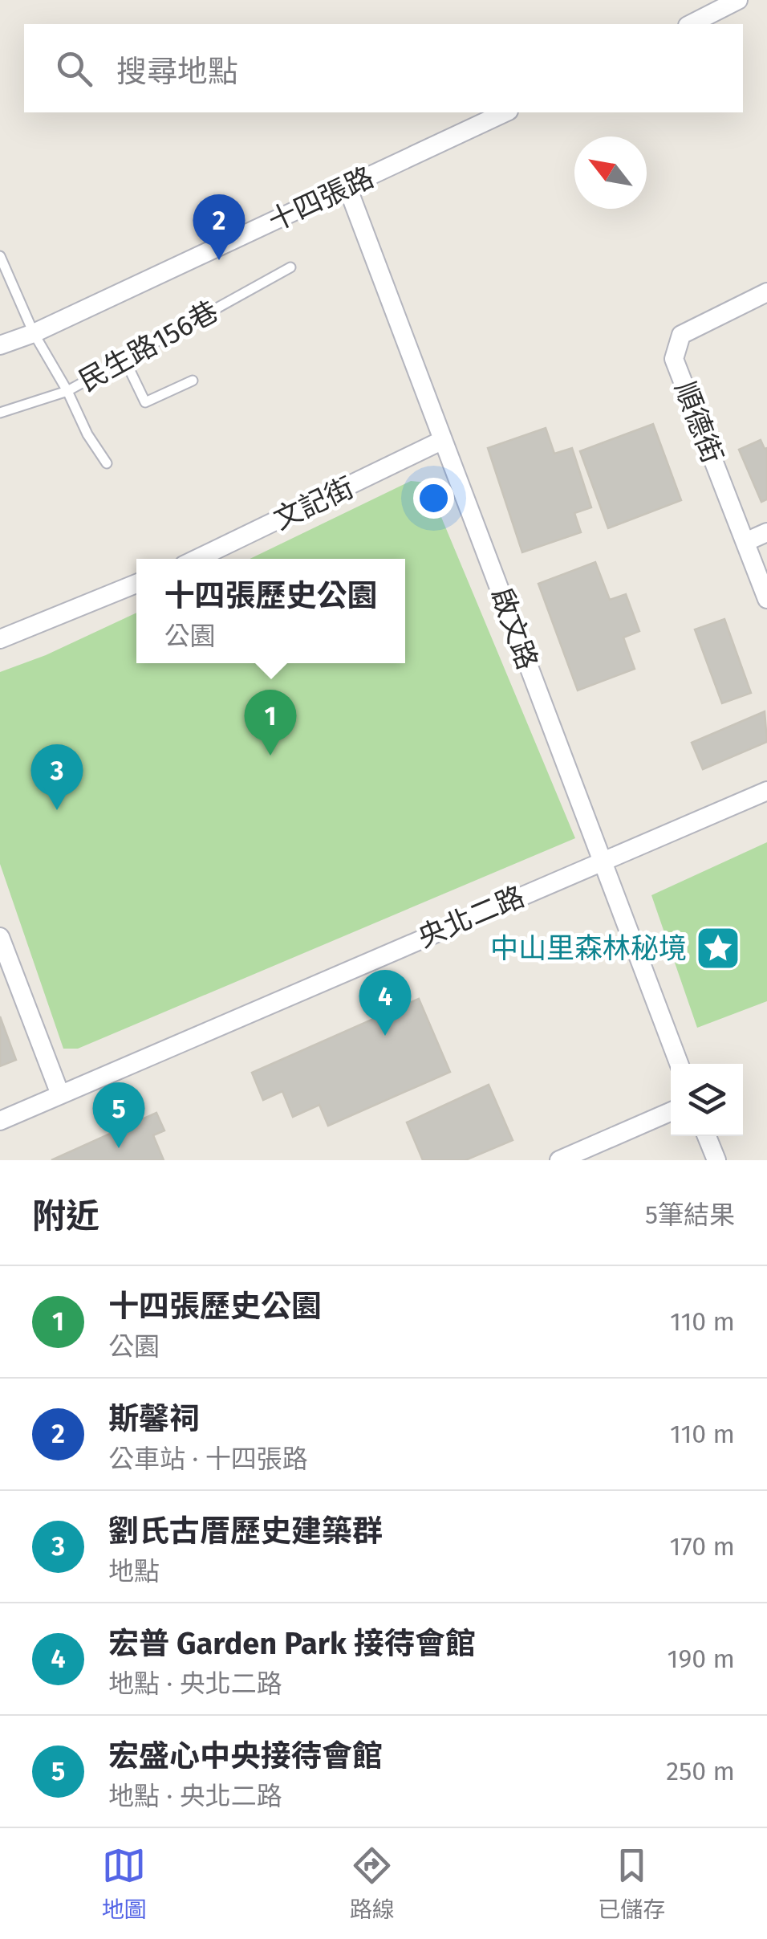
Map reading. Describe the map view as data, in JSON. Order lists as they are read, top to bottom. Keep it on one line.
{"streets":{"street":["十四張路","順德街","文記街","啟文路","央北二路"],"lane":["民生路156巷"]},"crossings":[["十四張路","啟文路"],["文記街","啟文路"],["啟文路","央北二路"]],"places":{"place":["中山里森林秘境"]},"north":"top left","page":{"search":"搜尋地點","pins":["2","1","3","4","5"],"popup":["十四張歷史公園","公園"],"heading":["附近","5筆結果"],"list":[{"mark":"1","name":"十四張歷史公園","note":"公園","value":"110 m"},{"mark":"2","name":"斯馨祠","note":"公車站 · 十四張路","value":"110 m"},{"mark":"3","name":"劉氏古厝歷史建築群","note":"地點","value":"170 m"},{"mark":"4","name":"宏普 Garden Park 接待會館","note":"地點 · 央北二路","value":"190 m"},{"mark":"5","name":"宏盛心中央接待會館","note":"地點 · 央北二路","value":"250 m"}],"nav":["地圖","路線","已儲存"]}}
